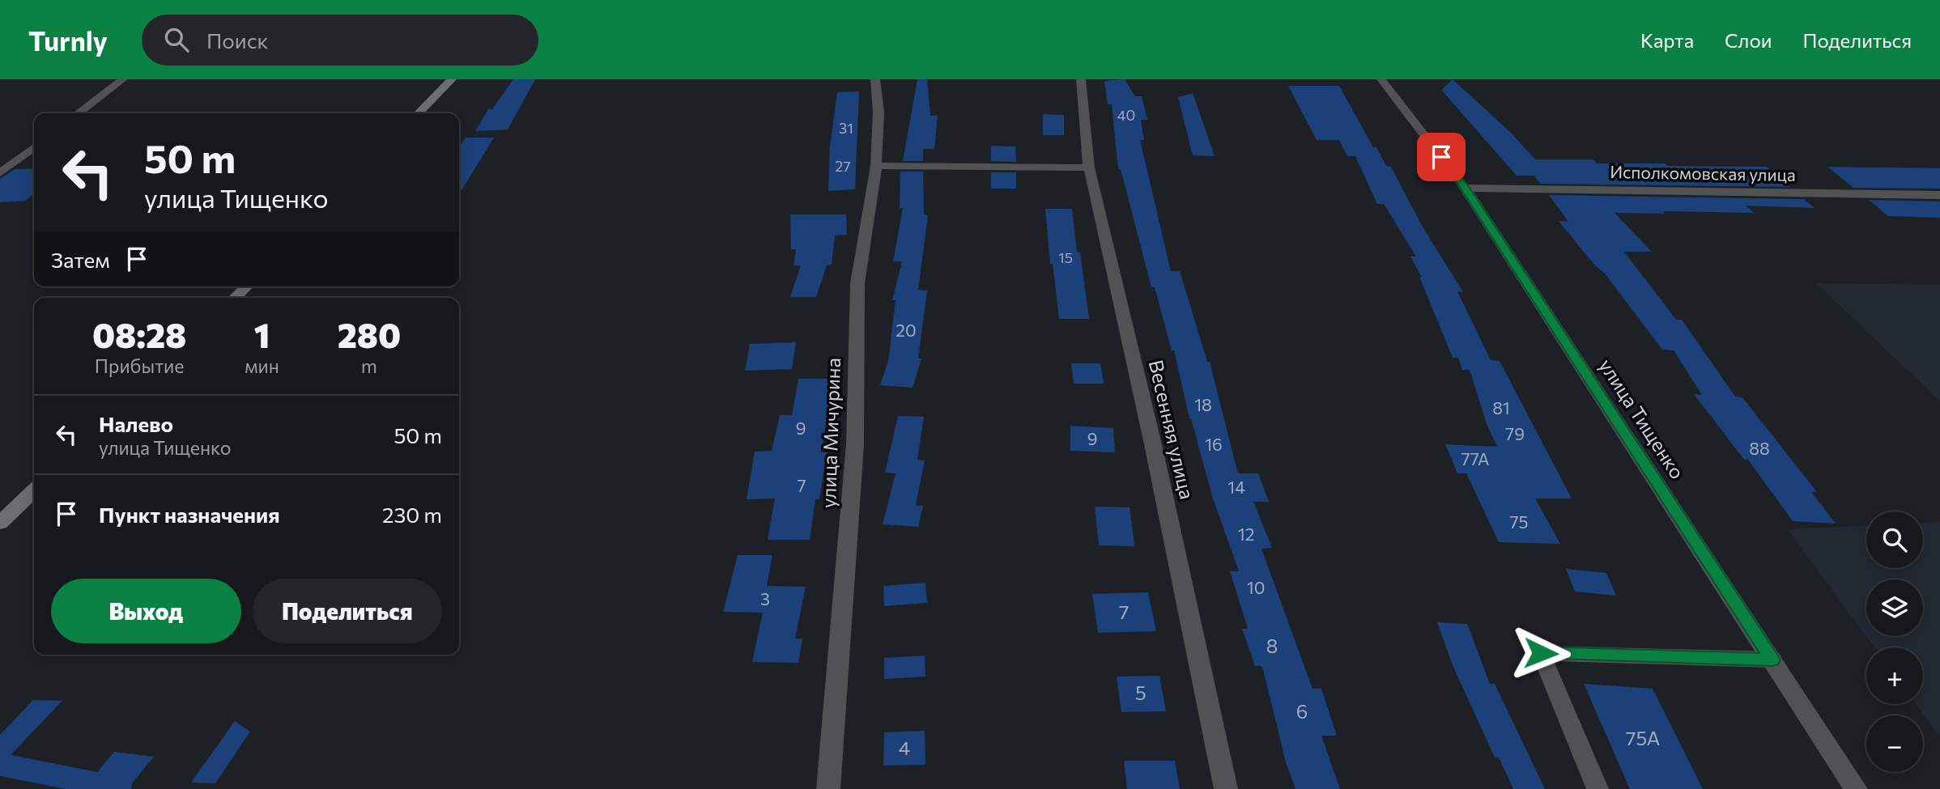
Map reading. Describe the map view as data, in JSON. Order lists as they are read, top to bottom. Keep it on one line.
{"streets":{"street":["Исполкомовская улица","улица Тищенко","Весенняя улица","улица Мичурина"]},"crossings":[["Исполкомовская улица","улица Тищенко"]],"house_numbers":["40","31","27","15","20","18","81","9","79","9","16","88","77А","7","14","75","12","10","3","7","8","5","6","75А","4"],"page":{"header":"Turnly","search":"Поиск","nav":["Карта","Слои","Поделиться"],"turn":["50 m","улица Тищенко"],"then":"Затем","eta":["08:28","Прибытие","1","мин","280","m"],"list":[{"name":"Налево","note":"улица Тищенко","value":"50 m"},{"name":"Пункт назначения","value":"230 m"}],"map_buttons":["+","−"],"buttons":["Выход","Поделиться"]}}
